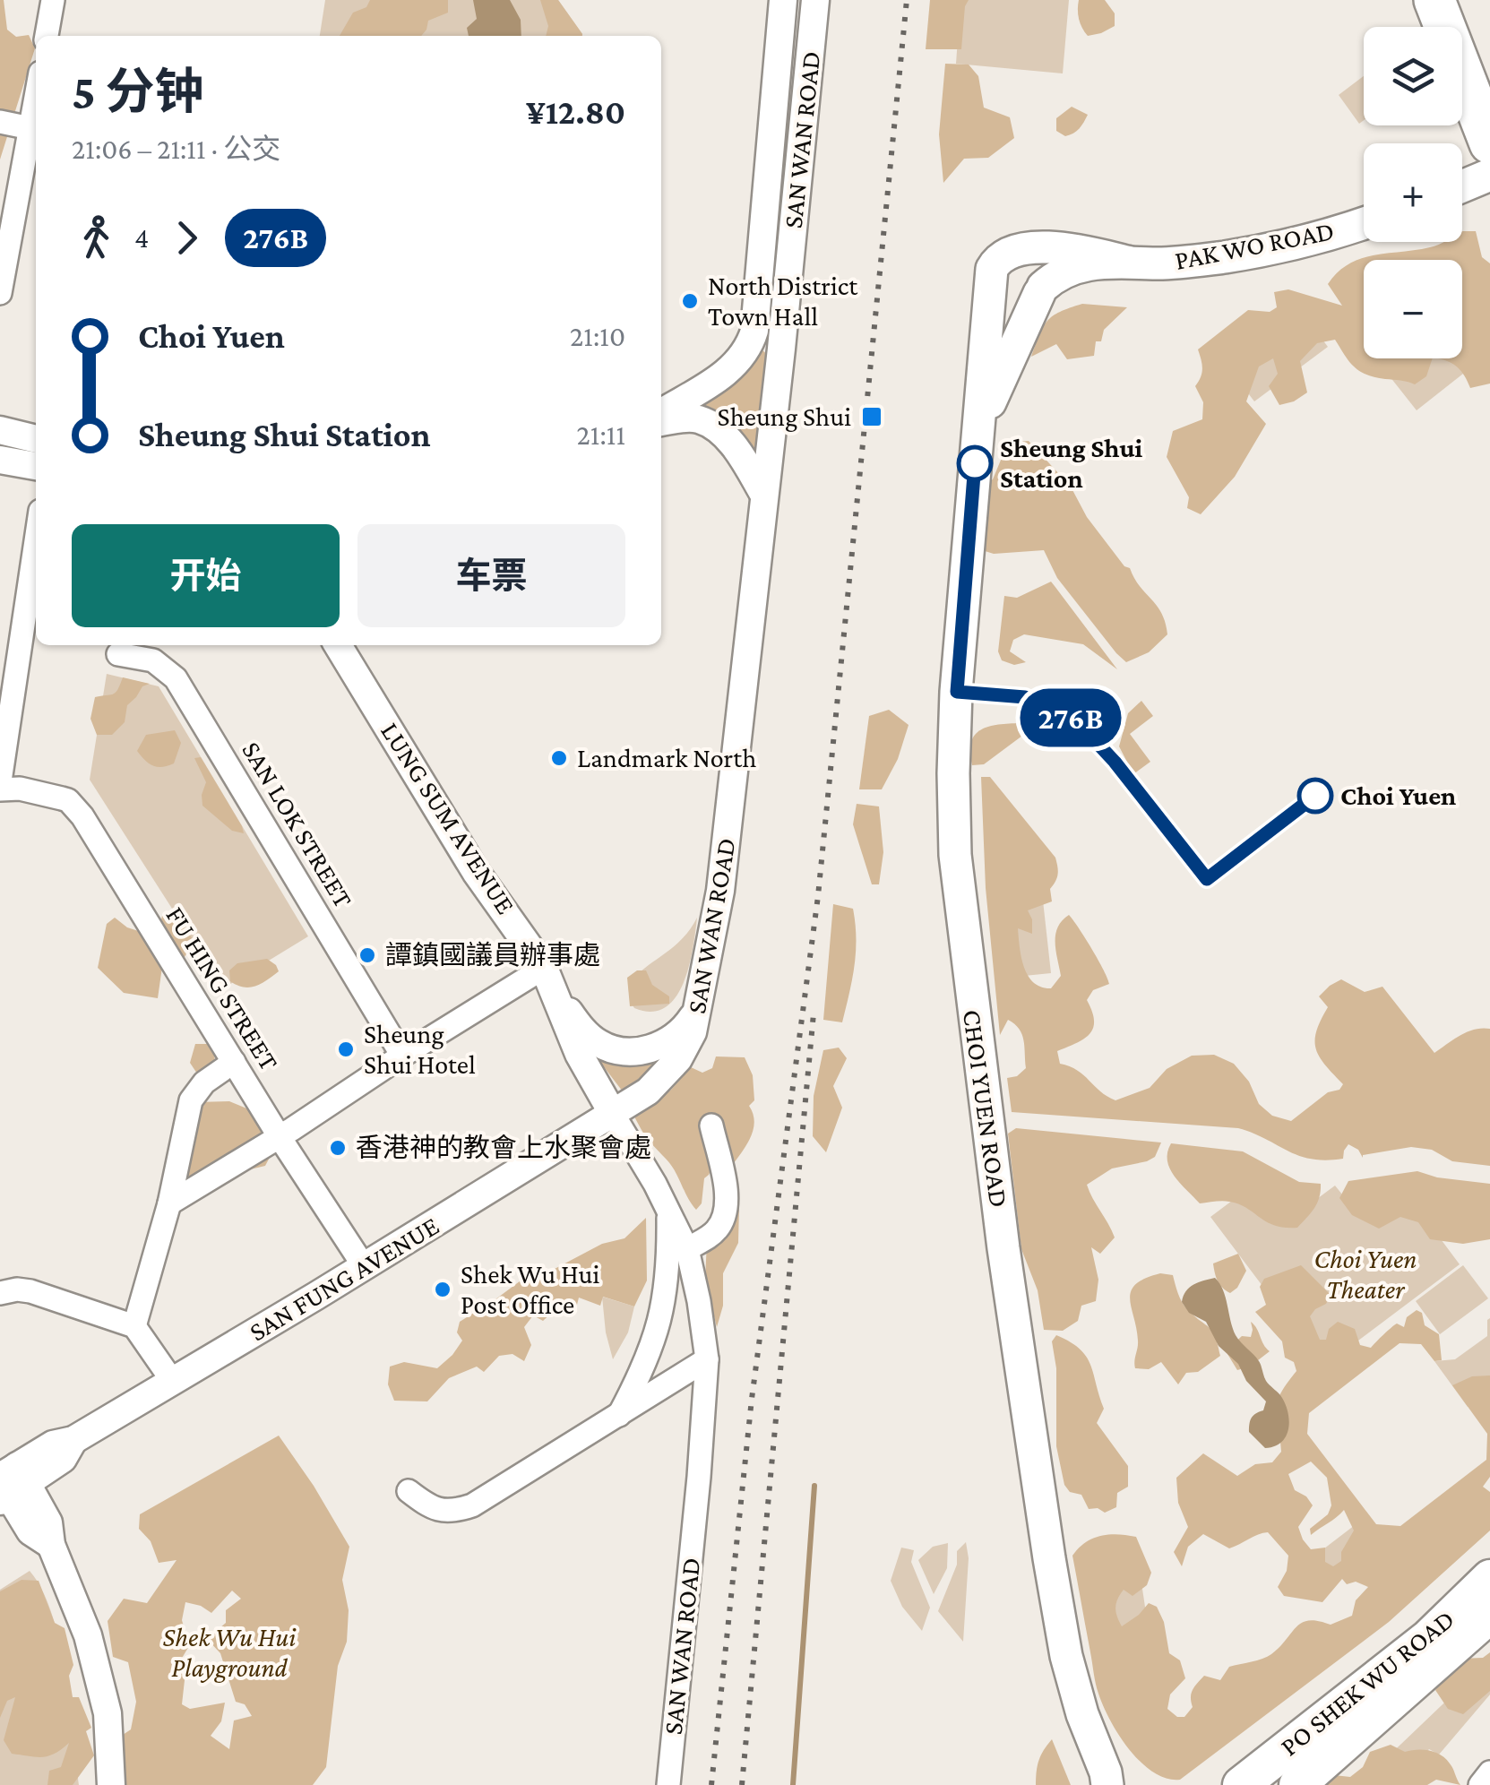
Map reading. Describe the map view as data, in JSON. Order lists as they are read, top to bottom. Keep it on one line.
{"streets":{"main road":["PAK WO ROAD","CHOI YUEN ROAD","PO SHEK WU ROAD"],"street":["SAN WAN ROAD","LUNG SUM AVENUE","SAN LOK STREET","FU HING STREET","SAN FUNG AVENUE"]},"crossings":[["SAN WAN ROAD","LUNG SUM AVENUE"],["SAN WAN ROAD","SAN FUNG AVENUE"],["PAK WO ROAD","CHOI YUEN ROAD"],["LUNG SUM AVENUE","SAN FUNG AVENUE"],["FU HING STREET","SAN FUNG AVENUE"]],"parks":["Choi Yuen Theater","Shek Wu Hui Playground"],"places":{"other":["North District Town Hall","Sheung Shui Station","Landmark North","Choi Yuen","譚鎮國議員辦事處","Sheung Shui Hotel","香港神的教會上水聚會處","Shek Wu Hui Post Office"],"transit":["Sheung Shui"]},"lines":["bus line 276B"],"page":{"on_map":"276B","map_buttons":["+","−"],"heading":["5 分钟","21:06 – 21:11 · 公交","¥12.80"],"legs":["4","276B"],"list":[{"name":"Choi Yuen","value":"21:10"},{"name":"Sheung Shui Station","value":"21:11"}],"buttons":["开始","车票"]}}
